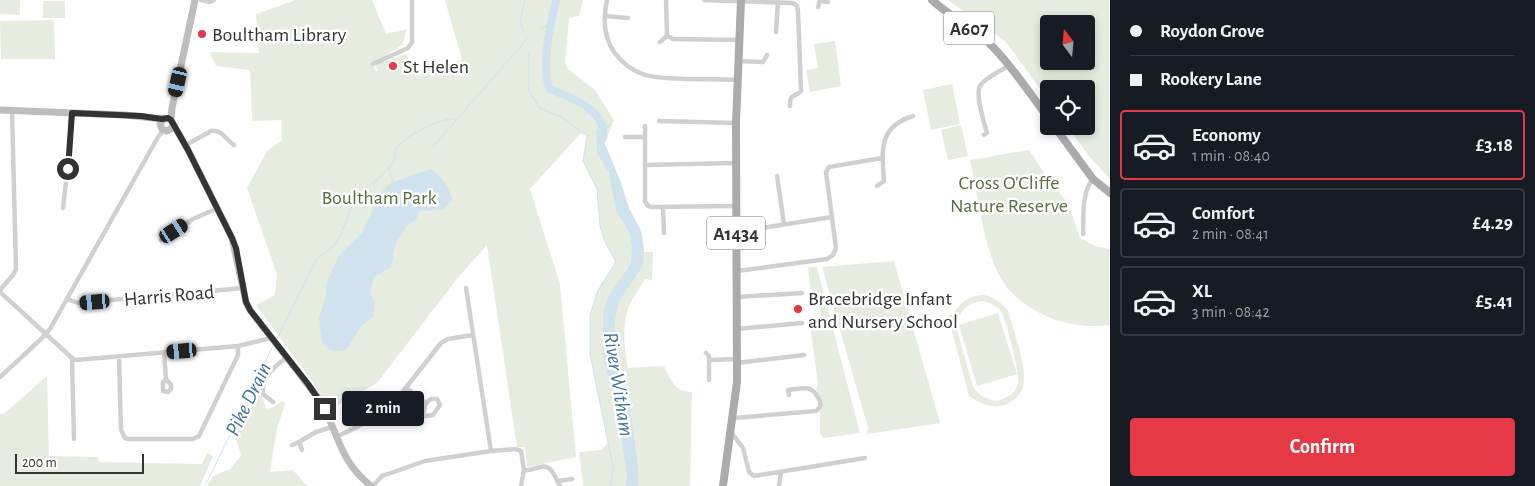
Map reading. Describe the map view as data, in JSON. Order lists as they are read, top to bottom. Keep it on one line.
{"streets":{"main road":["A607","A1434"],"street":["Harris Road"]},"water":["River Witham","Pike Drain"],"parks":["Cross O'Cliffe Nature Reserve","Boultham Park"],"places":["Boultham Library","St Helen","Bracebridge Infant and Nursery School"],"scale_bar":"200 m","north":"top","page":{"banner":["Roydon Grove","Rookery Lane"],"list":[{"name":"Economy","note":"1 min · 08:40","value":"£3.18"},{"name":"Comfort","note":"2 min · 08:41","value":"£4.29"},{"name":"XL","note":"3 min · 08:42","value":"£5.41"}],"bubble":"2 min","buttons":"Confirm","scale":"200 m"}}
